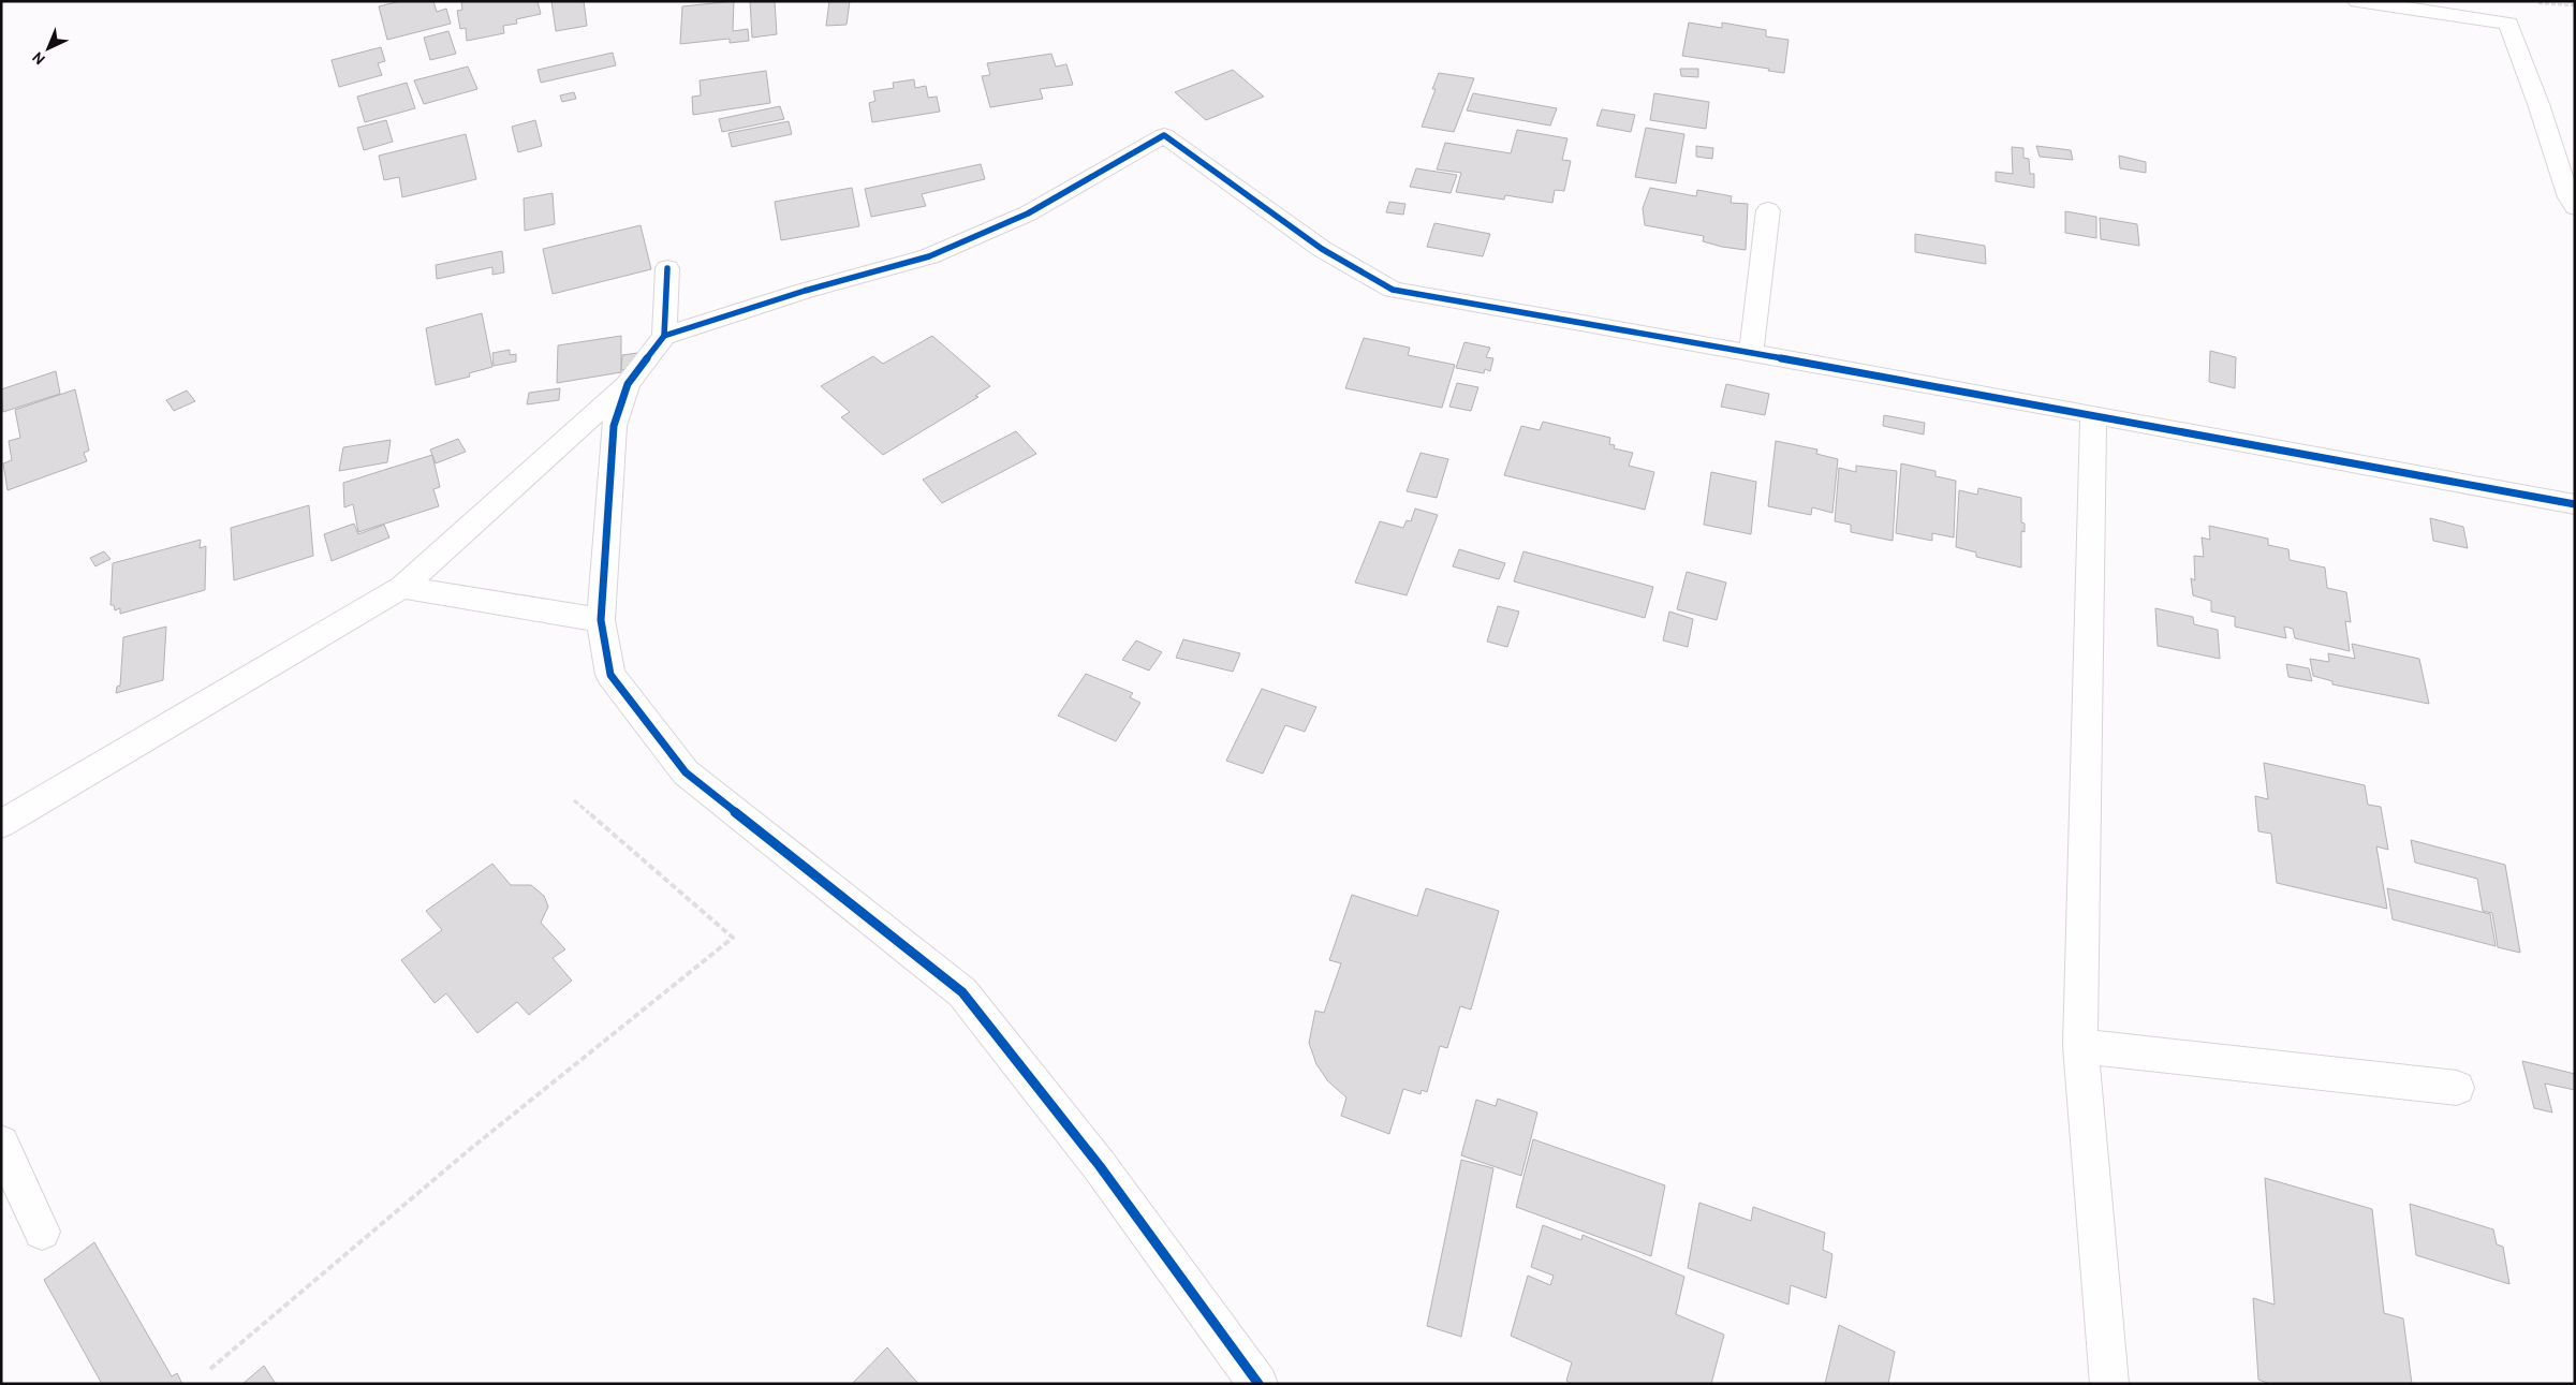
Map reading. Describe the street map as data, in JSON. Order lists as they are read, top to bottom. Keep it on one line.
{"north":"bottom left"}
